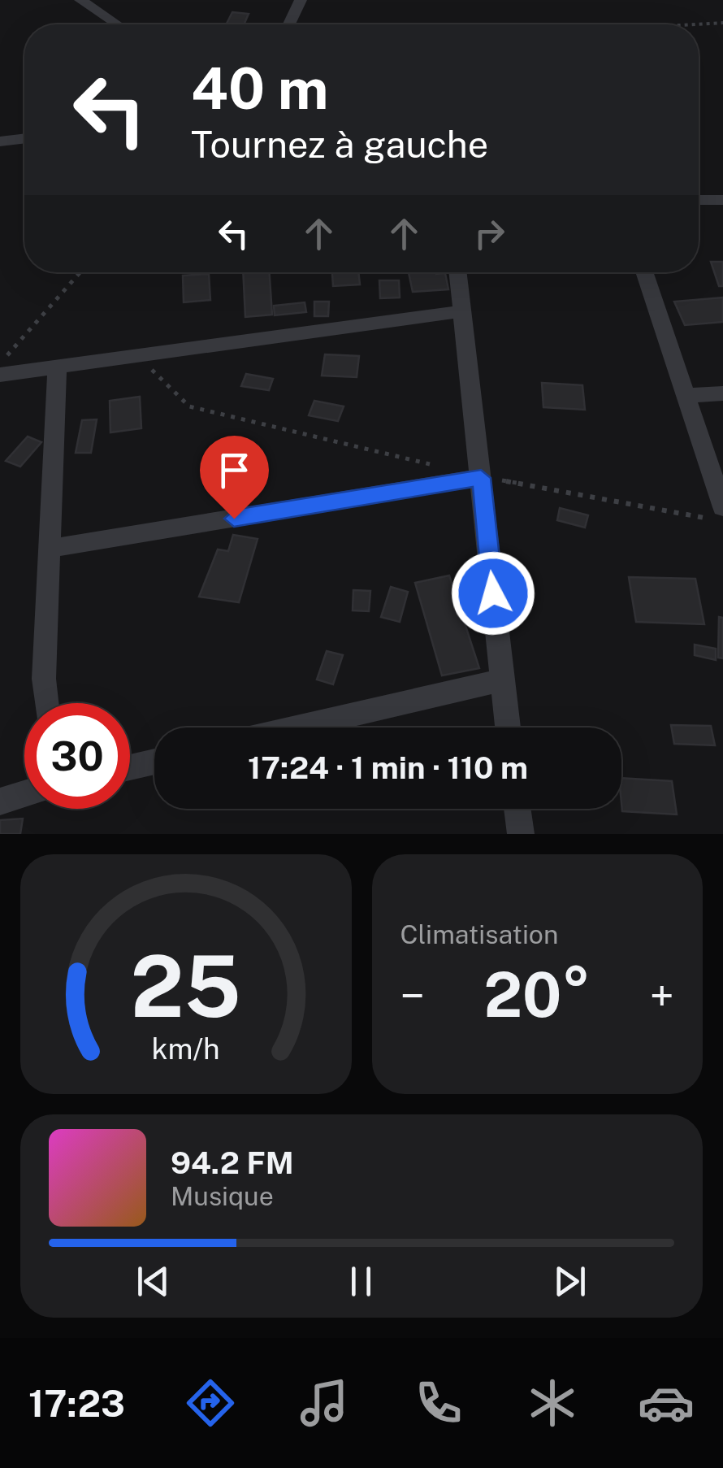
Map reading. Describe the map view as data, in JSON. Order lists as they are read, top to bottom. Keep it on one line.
{"page":{"turn":["40 m","Tournez à gauche"],"limit":"30","trip":"17:24 · 1 min · 110 m","tile":"Climatisation","heat":["−","20°","+"],"song":["94.2 FM","Musique"],"tabs":"17:23","gauge":["25","km/h"]}}
